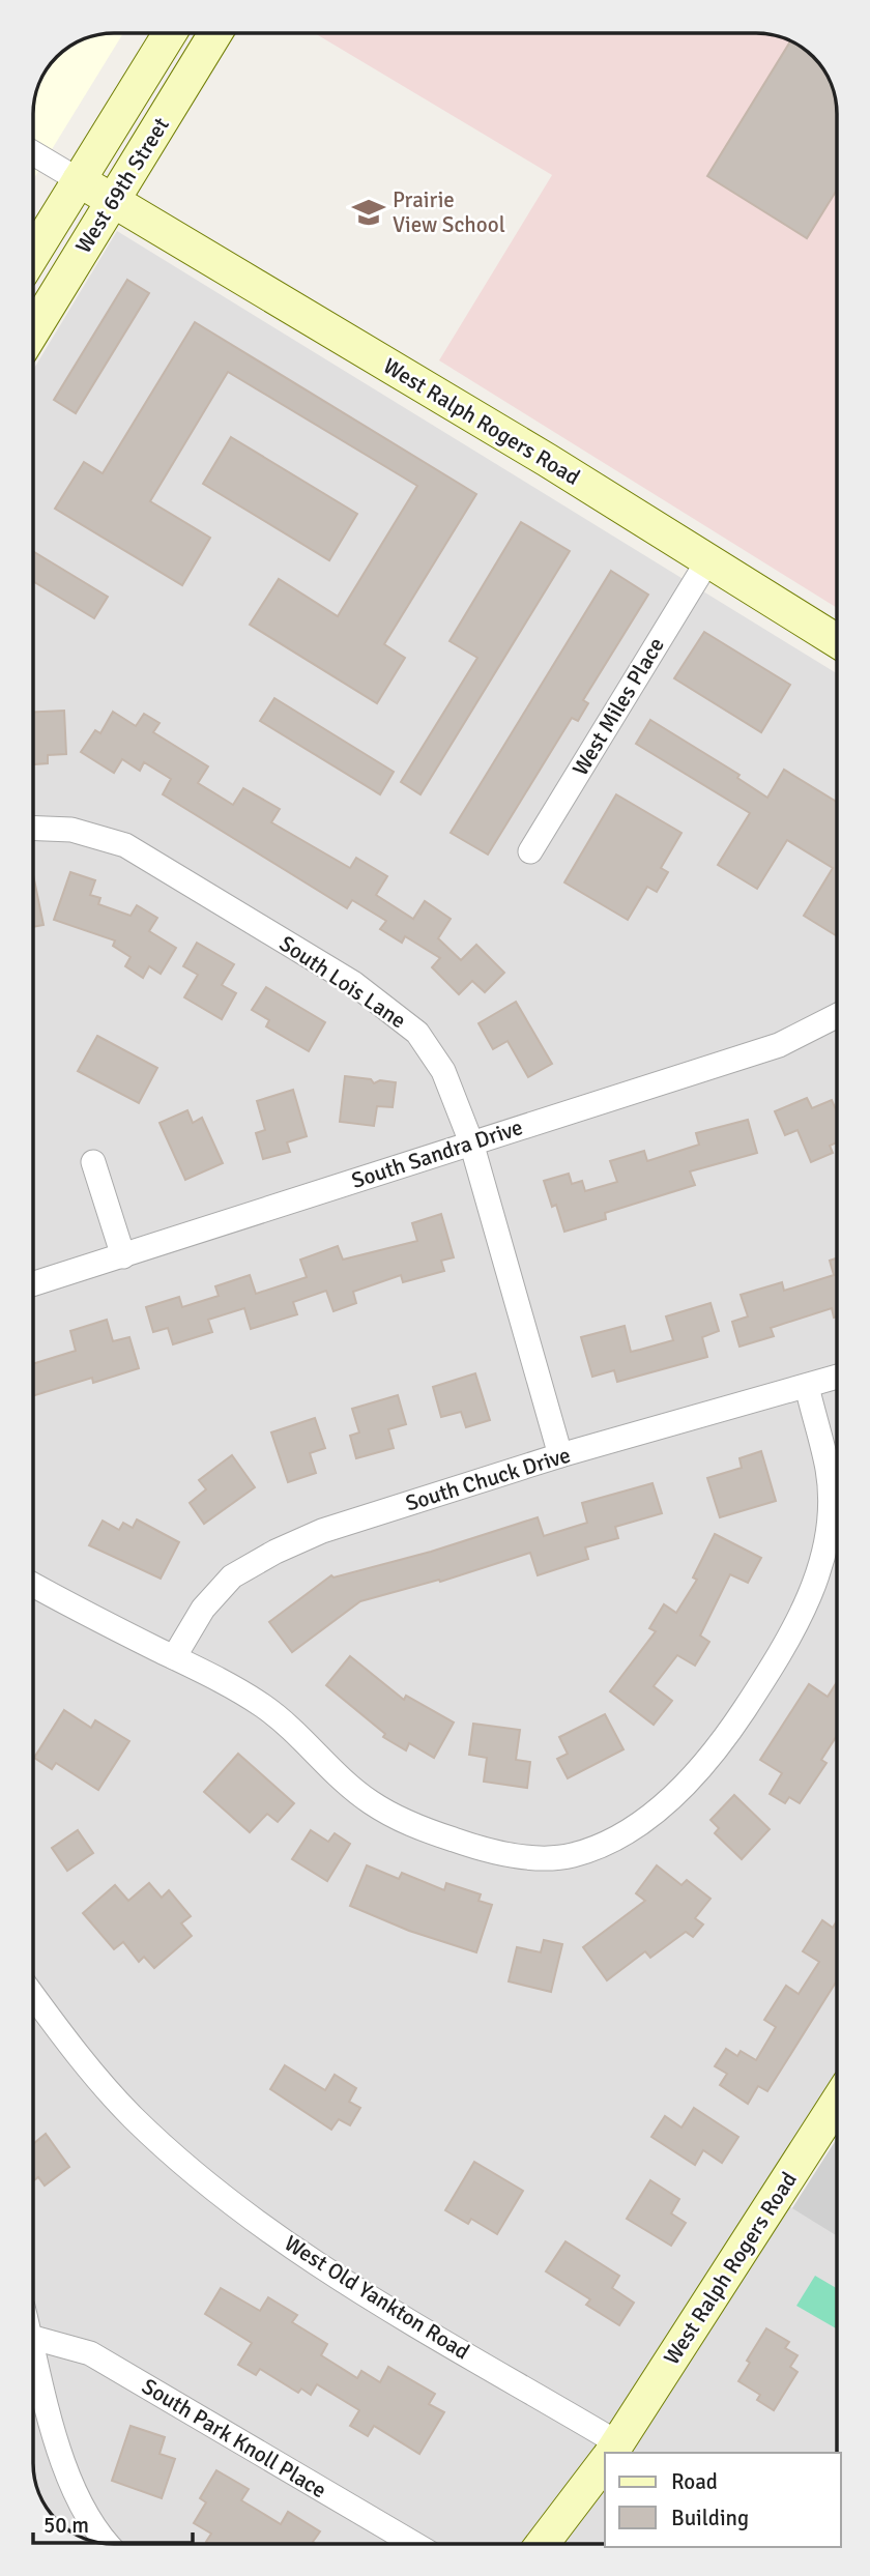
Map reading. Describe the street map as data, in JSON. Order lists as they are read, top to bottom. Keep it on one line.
{"streets":{"street":["West 69th Street","West Ralph Rogers Road","West Miles Place","South Lois Lane","South Sandra Drive","South Chuck Drive","West Old Yankton Road","South Park Knoll Place"]},"crossings":[["West 69th Street","West Ralph Rogers Road"],["West Ralph Rogers Road","West Miles Place"],["West Ralph Rogers Road","West Old Yankton Road"],["South Lois Lane","South Sandra Drive"],["South Lois Lane","South Chuck Drive"]],"places":{"school or university":["Prairie View School"]},"legend":["Road","Building"],"scale_bar":"50 m"}
